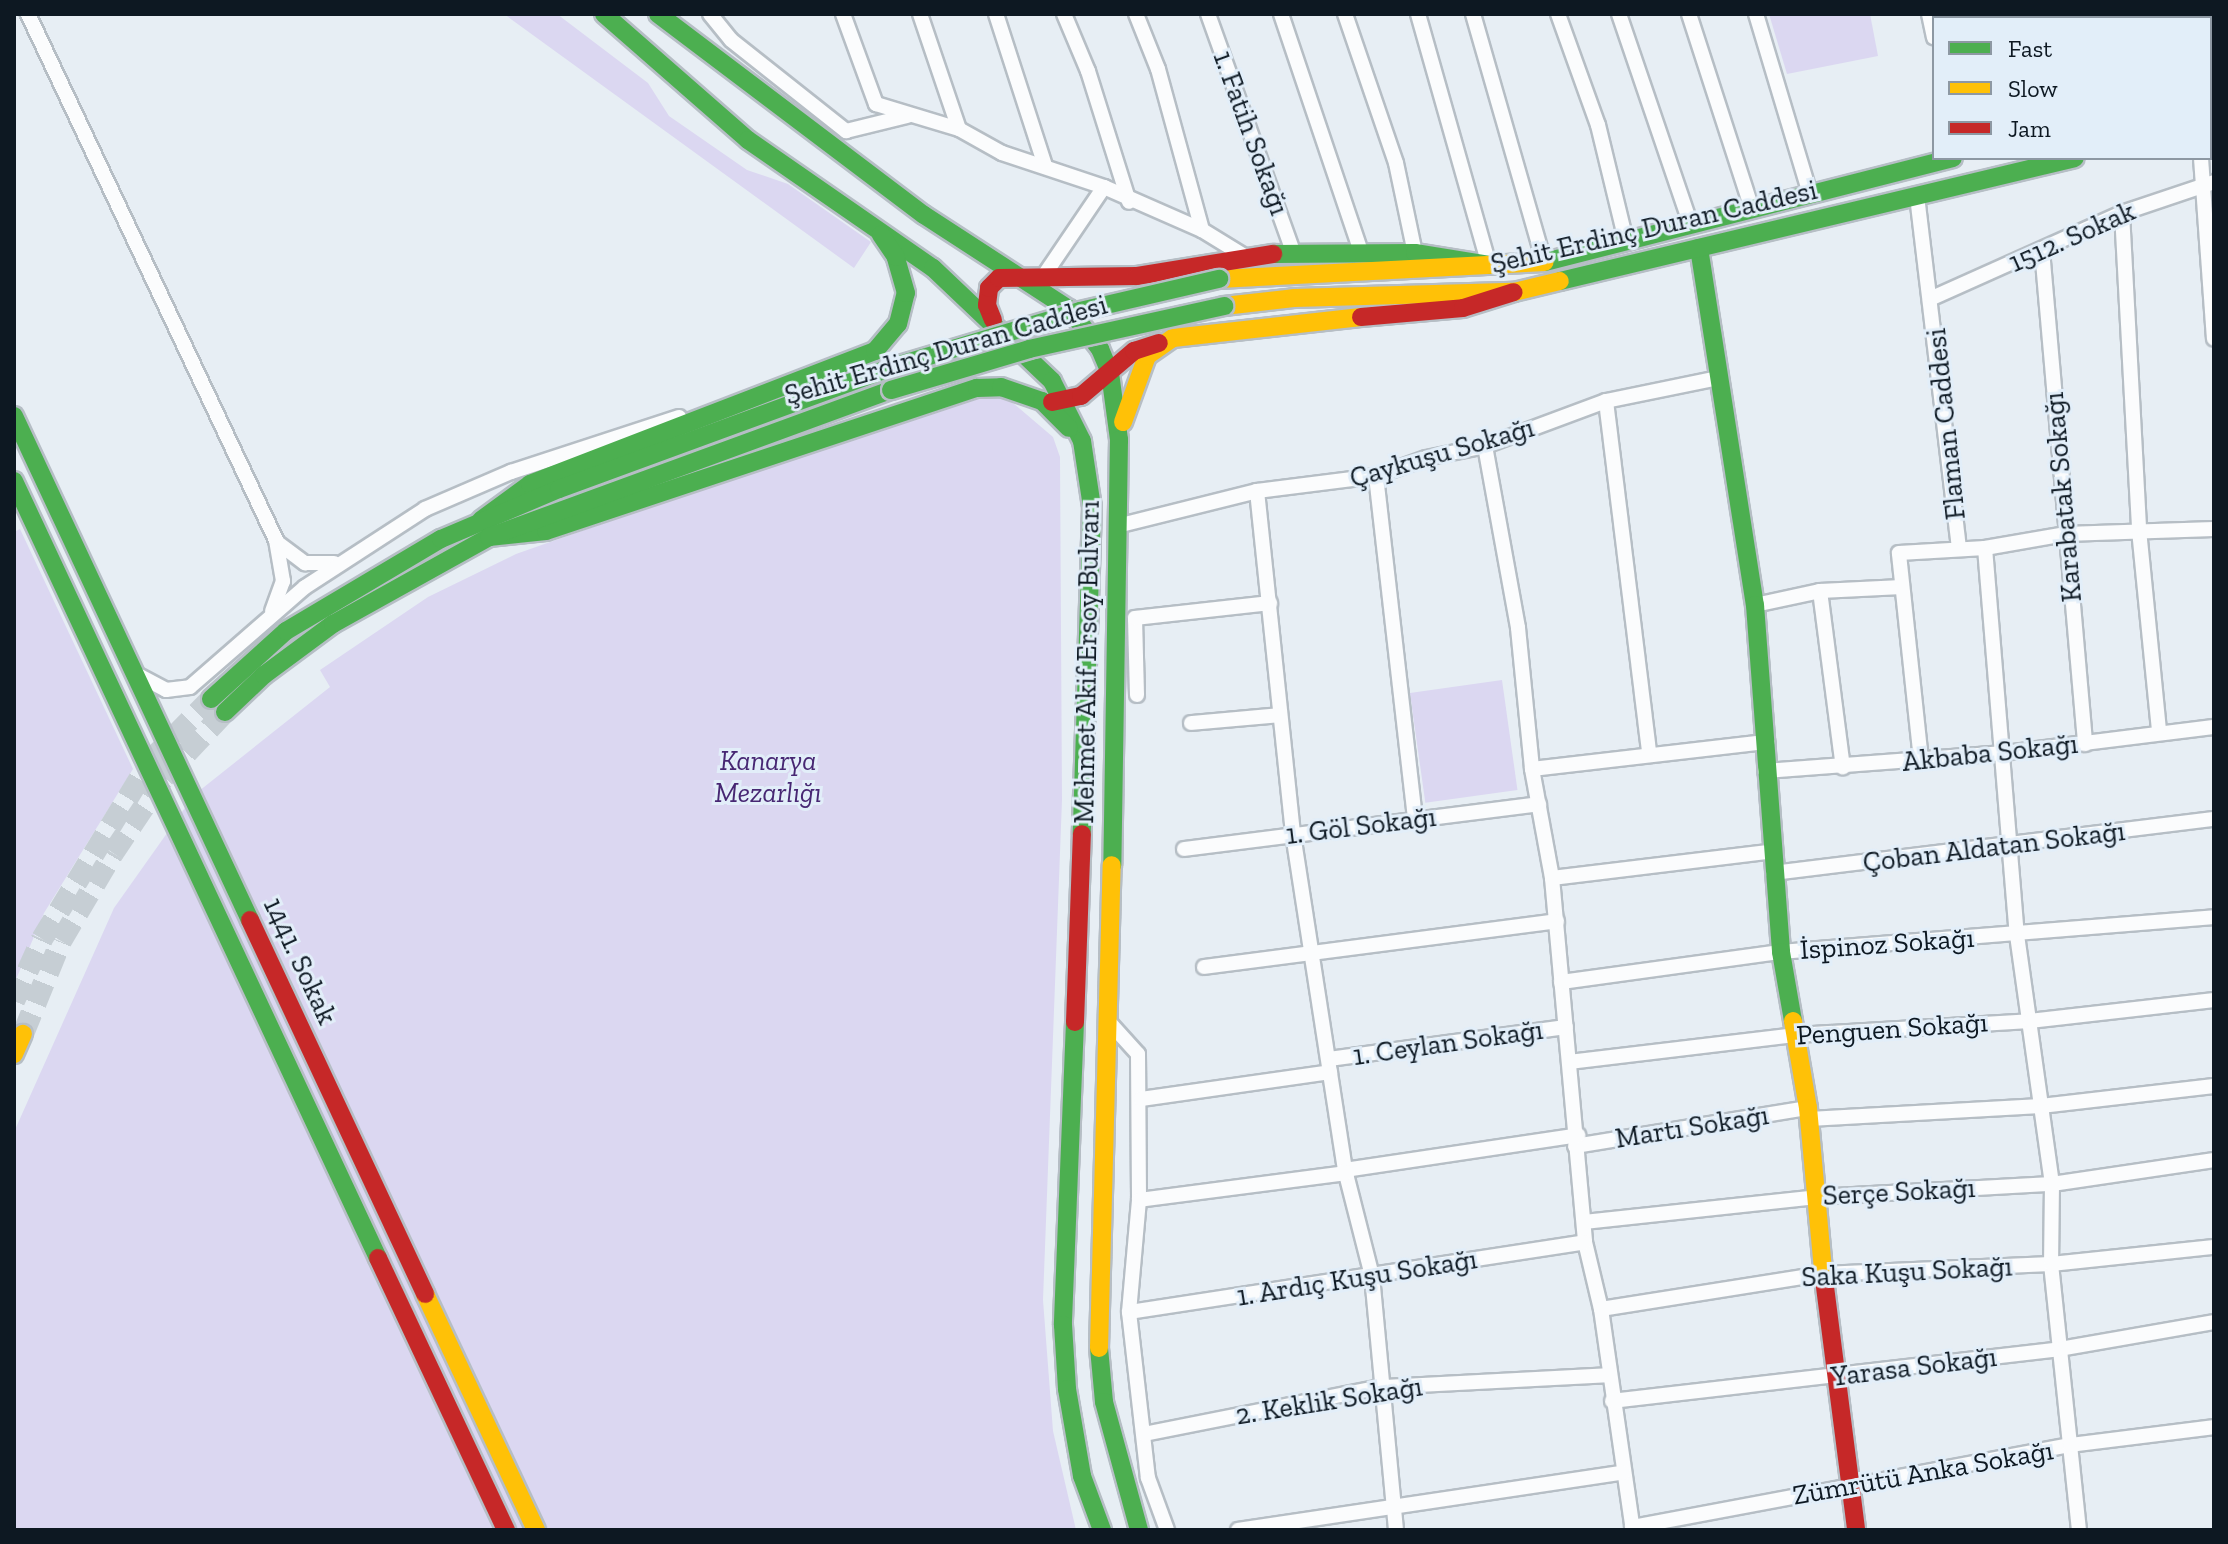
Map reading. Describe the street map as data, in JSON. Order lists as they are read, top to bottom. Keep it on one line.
{"streets":{"main road":["Şehit Erdinç Duran Caddesi","Mehmet Akif Ersoy Bulvarı","1441. Sokak"],"street":["1. Fatih Sokağı","1512. Sokak","Flaman Caddesi","Çaykuşu Sokağı","Karabatak Sokağı","Akbaba Sokağı","1. Göl Sokağı","Çoban Aldatan Sokağı","İspinoz Sokağı","Penguen Sokağı","1. Ceylan Sokağı","Martı Sokağı","Serçe Sokağı","Saka Kuşu Sokağı","1. Ardıç Kuşu Sokağı","Yarasa Sokağı","2. Keklik Sokağı","Zümrütü Anka Sokağı"]},"crossings":[["Şehit Erdinç Duran Caddesi","Flaman Caddesi"],["1512. Sokak","Flaman Caddesi"],["1512. Sokak","Karabatak Sokağı"],["Çaykuşu Sokağı","Mehmet Akif Ersoy Bulvarı"],["Karabatak Sokağı","Akbaba Sokağı"]],"parks":["Kanarya Mezarlığı"],"legend":["Fast","Slow","Jam"]}
